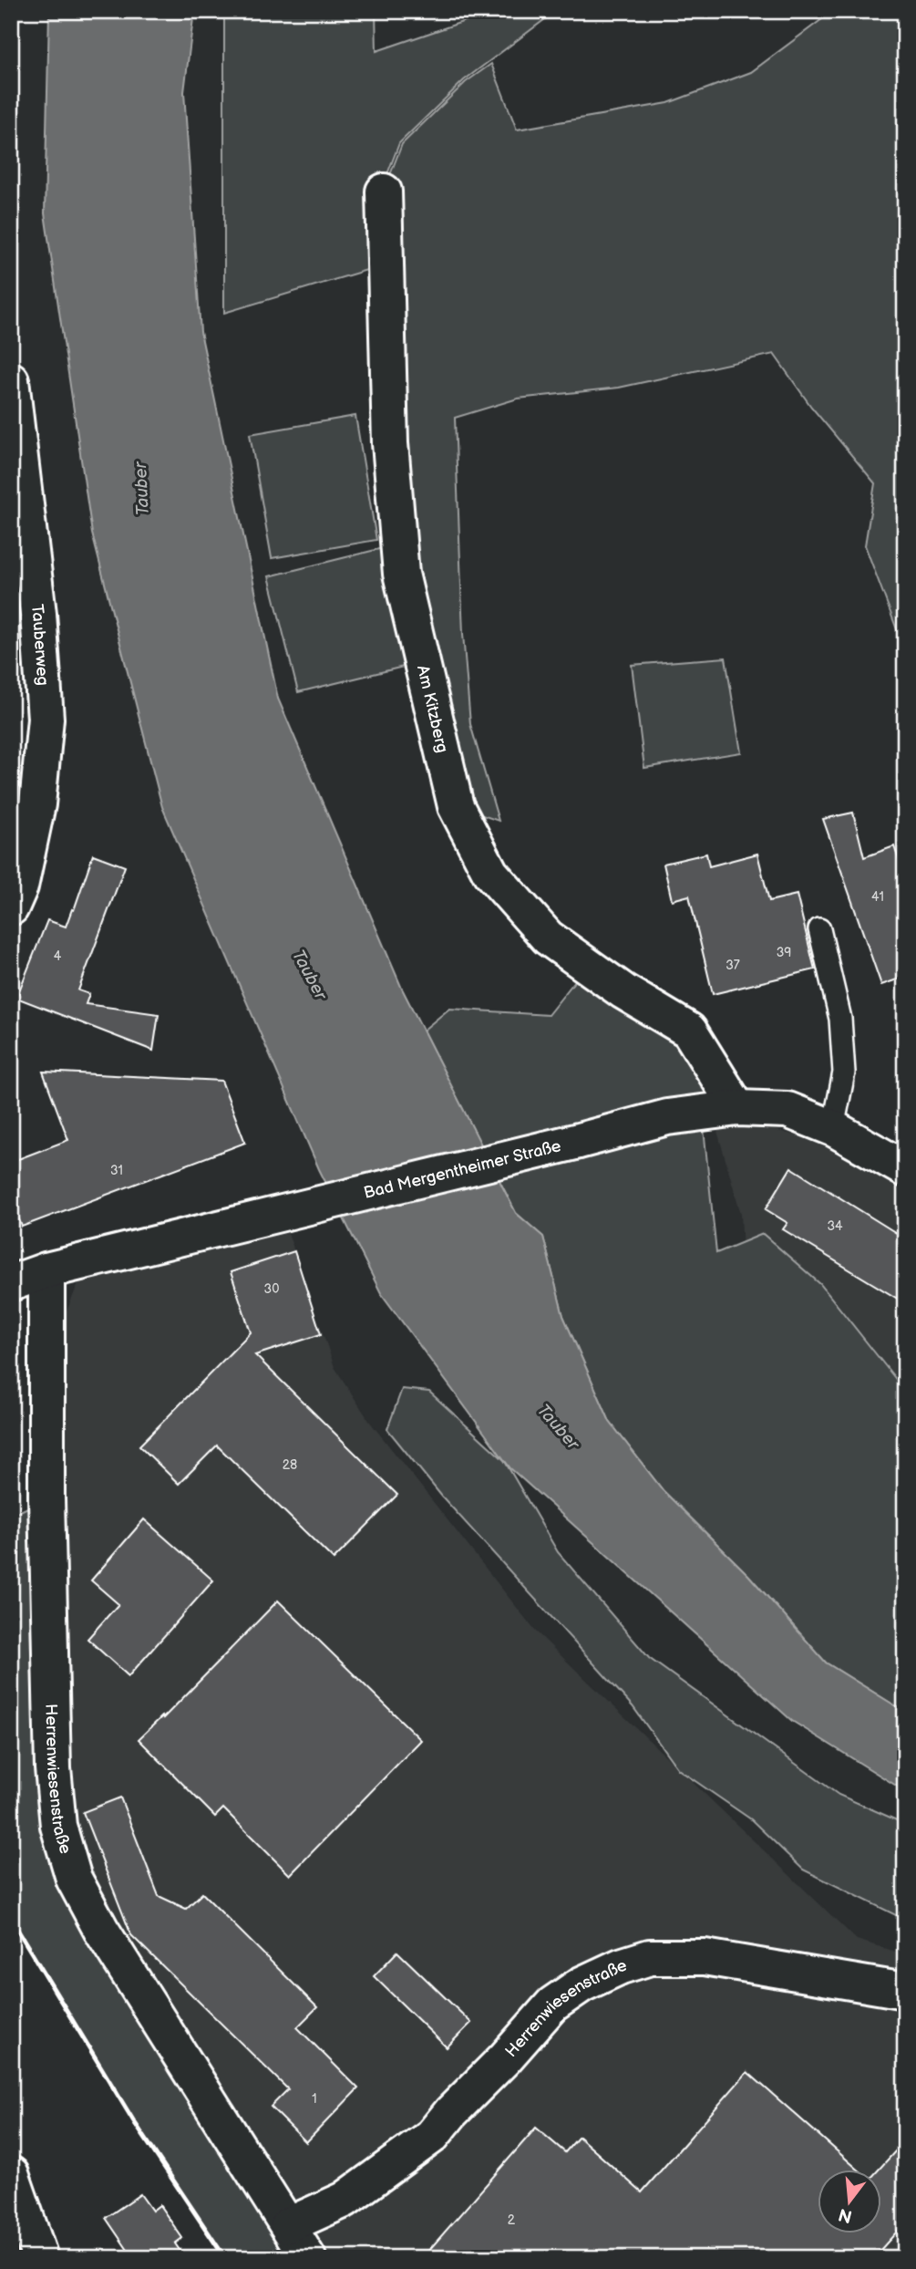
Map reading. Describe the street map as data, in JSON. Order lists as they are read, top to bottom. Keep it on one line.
{"streets":{"street":["Tauberweg","Am Kitzberg","Bad Mergentheimer Straße","Herrenwiesenstraße"]},"crossings":[["Am Kitzberg","Bad Mergentheimer Straße"],["Bad Mergentheimer Straße","Herrenwiesenstraße"]],"water":["Tauber"],"house_numbers":["41","39","4","37","31","34","30","28","1","2"],"north":"bottom"}
